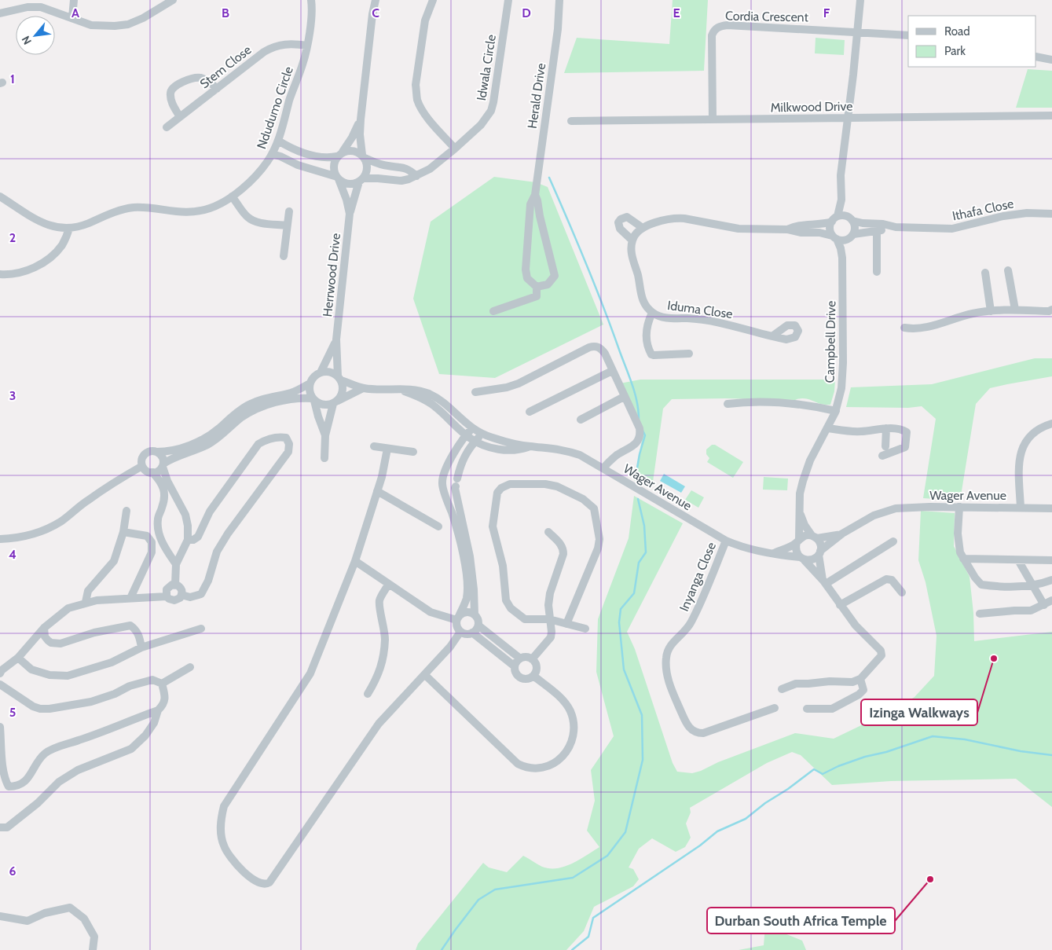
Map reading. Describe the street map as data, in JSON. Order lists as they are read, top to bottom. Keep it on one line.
{"streets":{"street":["Cordia Crescent","Stem Close","Idwala Circle","Herald Drive","Milkwood Drive","Ndudumo Circle","Ithafa Close","Herrwood Drive","Iduma Close","Campbell Drive","Wager Avenue","Inyanga Close"]},"crossings":[["Cordia Crescent","Milkwood Drive"],["Stem Close","Ndudumo Circle"],["Idwala Circle","Herrwood Drive"],["Campbell Drive","Wager Avenue"],["Wager Avenue","Inyanga Close"]],"places":["Izinga Walkways","Durban South Africa Temple"],"legend":["Road","Park"],"north":"bottom left","grid":{"columns":["A","B","C","D","E","F"],"rows":["1","2","3","4","5","6"]}}
